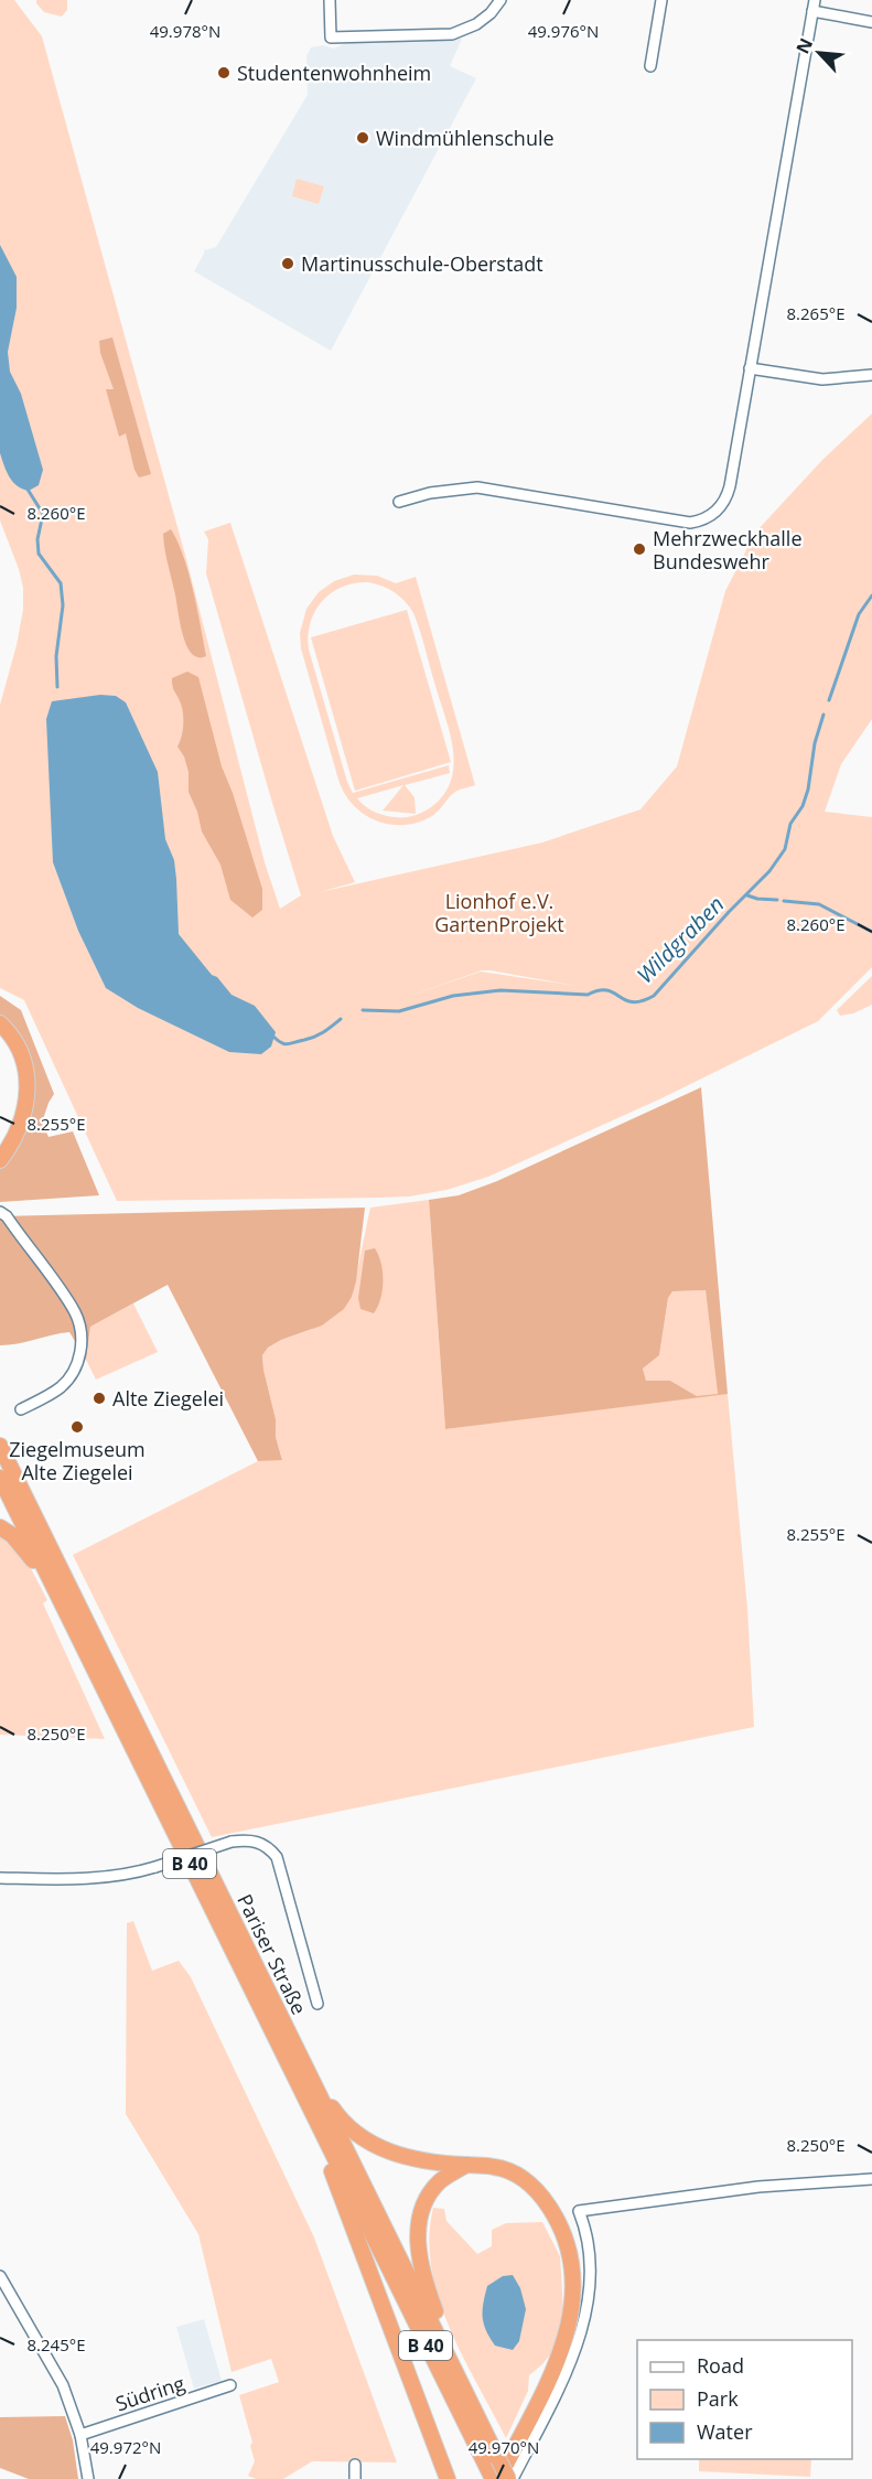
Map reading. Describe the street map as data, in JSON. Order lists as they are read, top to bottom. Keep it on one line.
{"streets":{"highway":["B 40","Pariser Straße"],"street":["Südring"]},"crossings":[["B 40","Pariser Straße"]],"water":["Wildgraben"],"parks":["Lionhof e.V. GartenProjekt"],"places":["Studentenwohnheim","Windmühlenschule","Martinusschule-Oberstadt","Mehrzweckhalle Bundeswehr","Alte Ziegelei","Ziegelmuseum Alte Ziegelei"],"legend":["Road","Park","Water"],"north":"top left","coordinates":["49.978°N","49.976°N","8.265°E","8.260°E","8.255°E","8.250°E","8.245°E","49.972°N","49.970°N"]}
